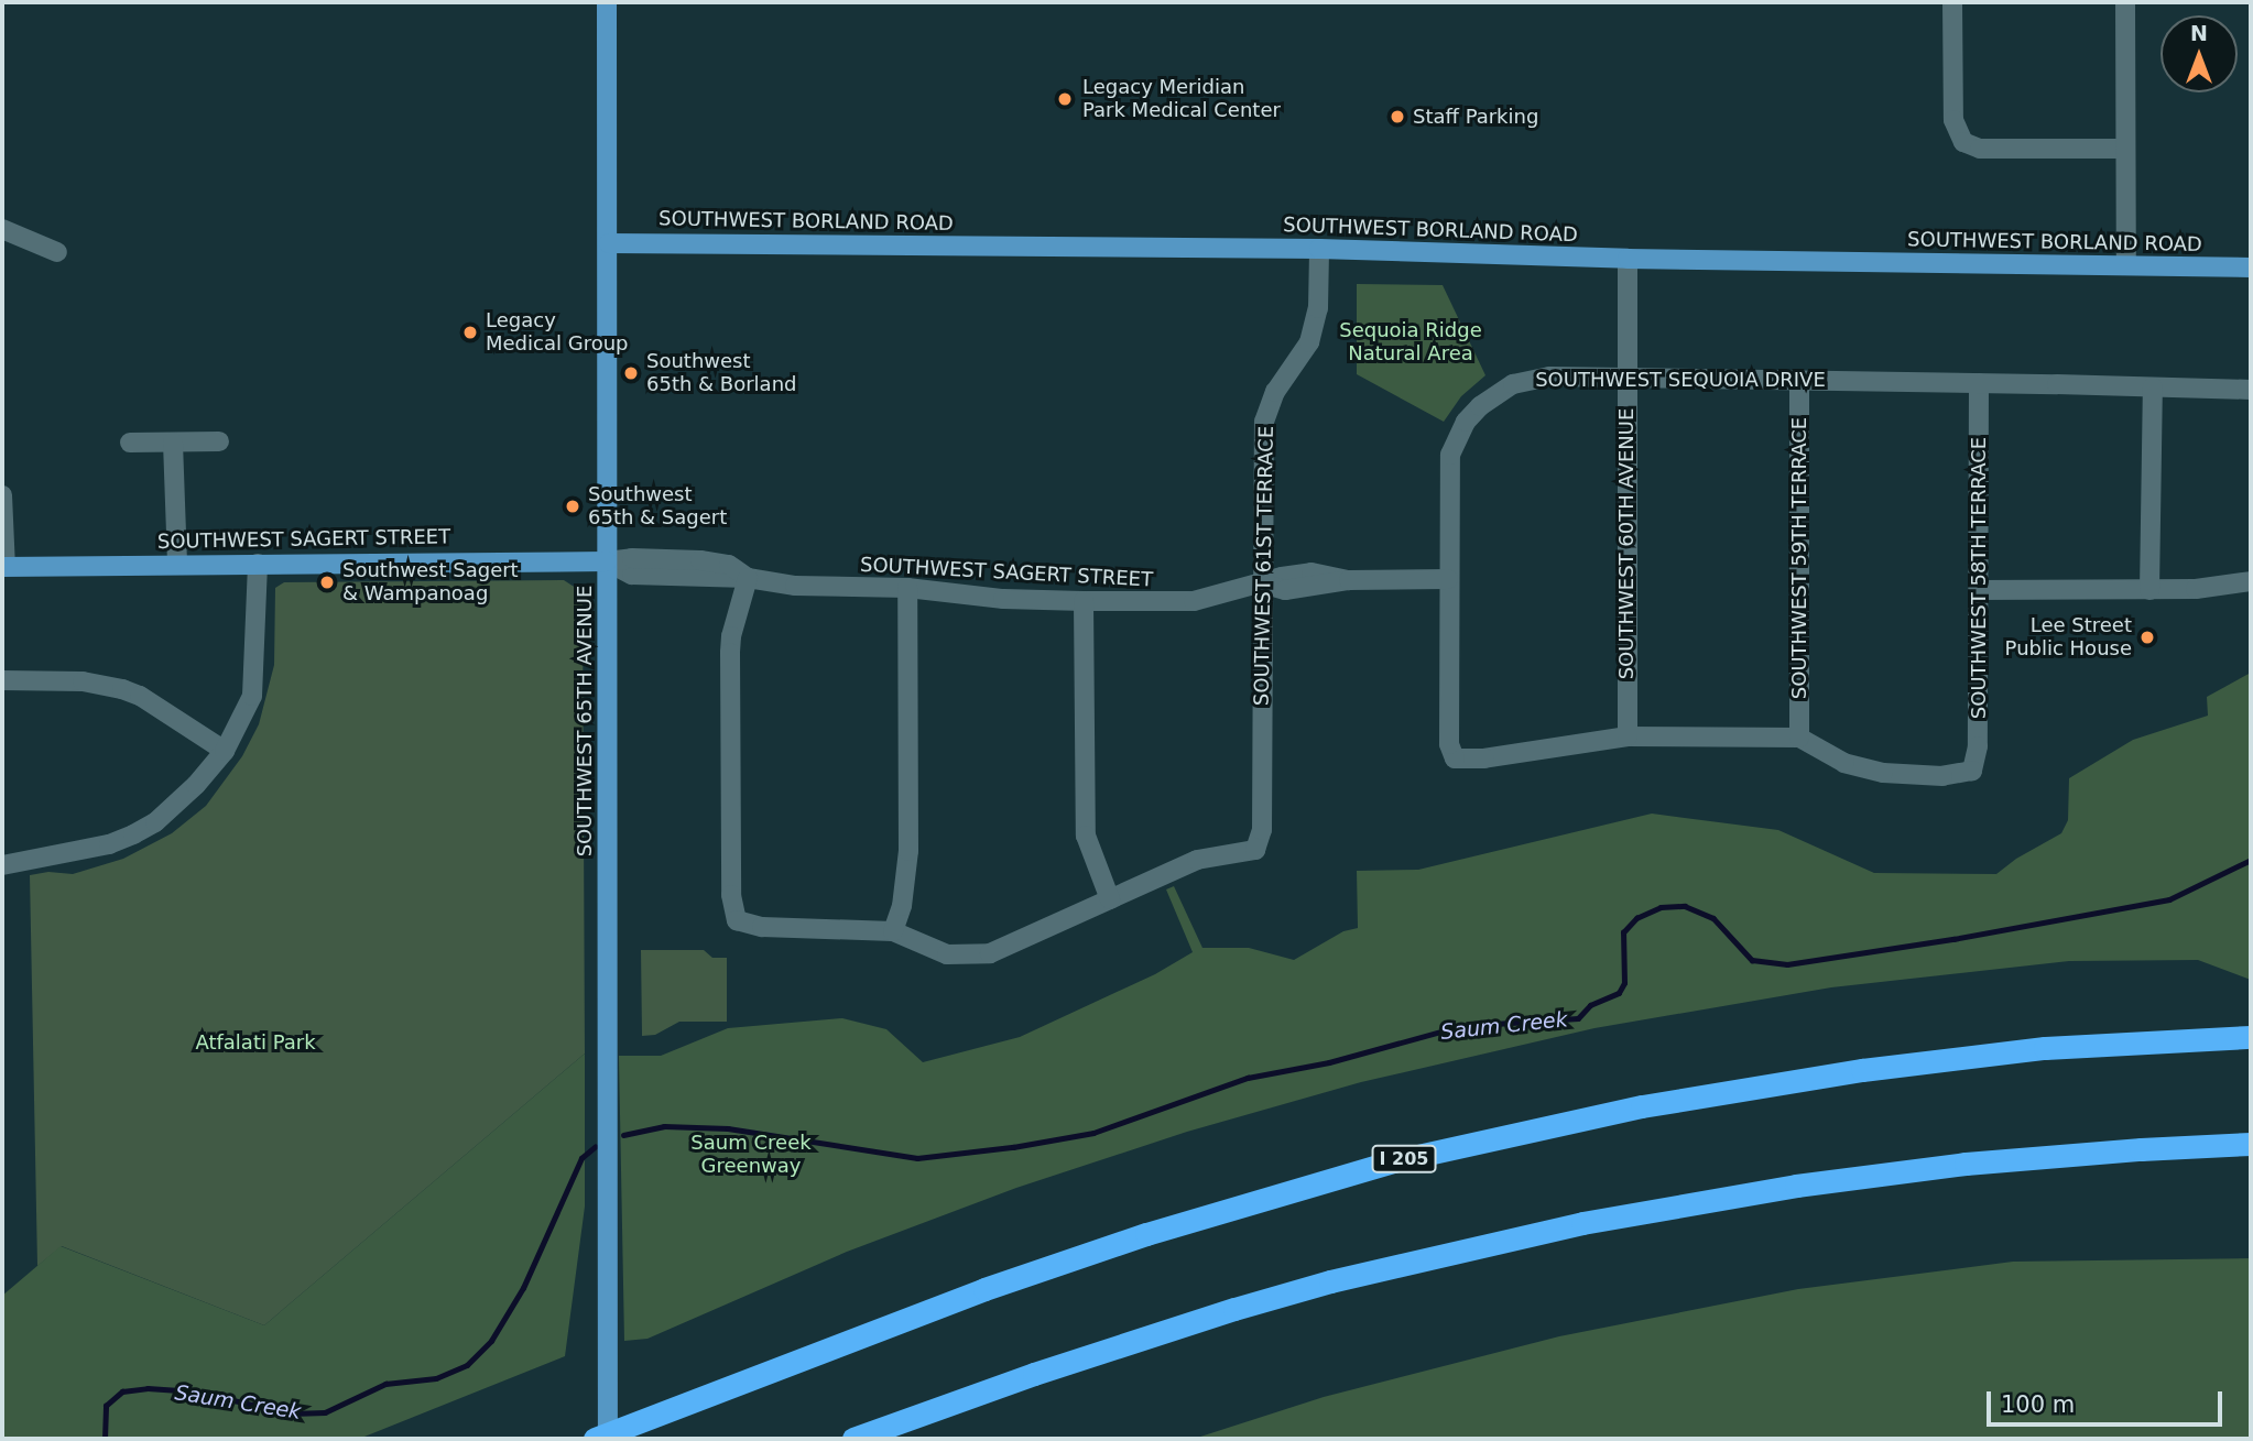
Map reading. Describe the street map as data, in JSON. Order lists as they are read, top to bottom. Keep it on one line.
{"streets":{"highway":["I 205"],"main road":["SOUTHWEST BORLAND ROAD","SOUTHWEST SAGERT STREET","SOUTHWEST 65TH AVENUE"],"street":["SOUTHWEST SEQUOIA DRIVE","SOUTHWEST 60TH AVENUE","SOUTHWEST 59TH TERRACE","SOUTHWEST 61ST TERRACE","SOUTHWEST 58TH TERRACE"]},"crossings":[["SOUTHWEST BORLAND ROAD","SOUTHWEST 60TH AVENUE"],["SOUTHWEST BORLAND ROAD","SOUTHWEST 61ST TERRACE"],["SOUTHWEST BORLAND ROAD","SOUTHWEST 65TH AVENUE"],["SOUTHWEST SEQUOIA DRIVE","SOUTHWEST SAGERT STREET"],["SOUTHWEST SEQUOIA DRIVE","SOUTHWEST 60TH AVENUE"],["SOUTHWEST SEQUOIA DRIVE","SOUTHWEST 59TH TERRACE"],["SOUTHWEST SEQUOIA DRIVE","SOUTHWEST 58TH TERRACE"],["SOUTHWEST SAGERT STREET","SOUTHWEST 61ST TERRACE"],["SOUTHWEST SAGERT STREET","SOUTHWEST 65TH AVENUE"],["SOUTHWEST 59TH TERRACE","SOUTHWEST 58TH TERRACE"]],"water":["Saum Creek"],"parks":["Sequoia Ridge Natural Area","Atfalati Park","Saum Creek Greenway"],"places":["Legacy Meridian Park Medical Center","Staff Parking","Legacy Medical Group","Southwest 65th & Borland","Southwest 65th & Sagert","Southwest Sagert & Wampanoag","Lee Street Public House"],"scale_bar":"100 m","north":"top"}
